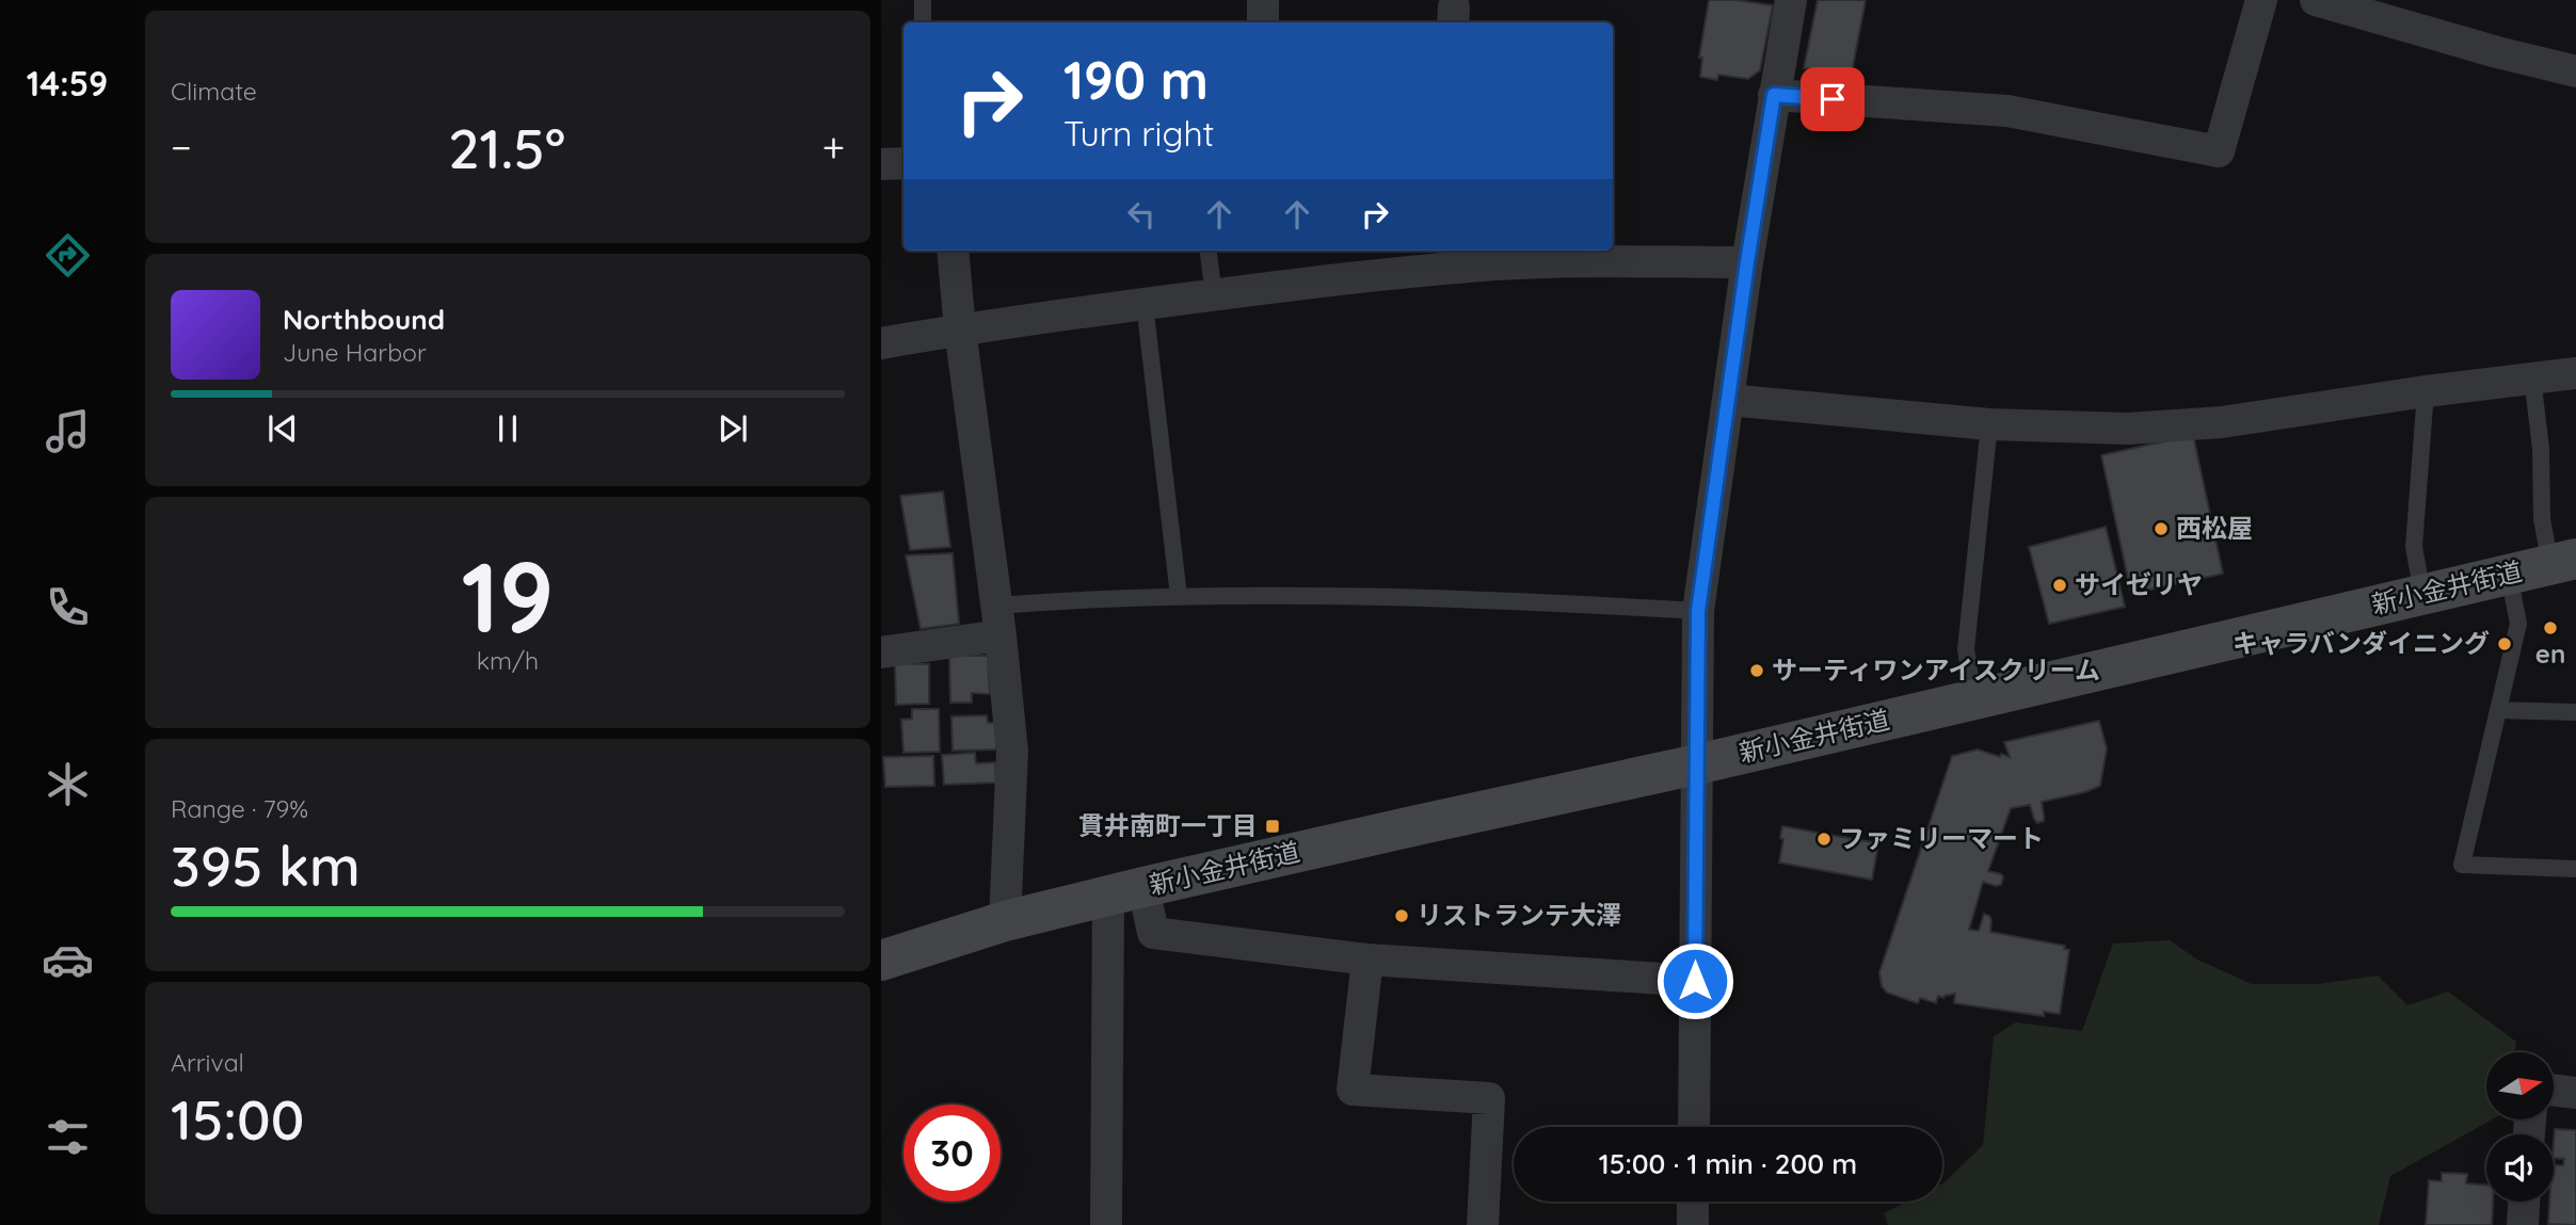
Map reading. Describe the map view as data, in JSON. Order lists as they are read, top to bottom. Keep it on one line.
{"streets":{"main road":["新小金井街道"]},"places":{"other":["西松屋","サイゼリヤ","en","キャラバンダイニング","サーティワンアイスクリーム","ファミリーマート","リストランテ大澤"],"transit":["貫井南町一丁目"]},"north":"right","page":{"tabs":"14:59","tile":["Climate",["19","km/h"],["Range · 79%","395 km"],["Arrival","15:00"]],"turn":["190 m","Turn right"],"heat":["−","21.5°","+"],"song":["Northbound","June Harbor"],"limit":"30","trip":"15:00 · 1 min · 200 m"}}
